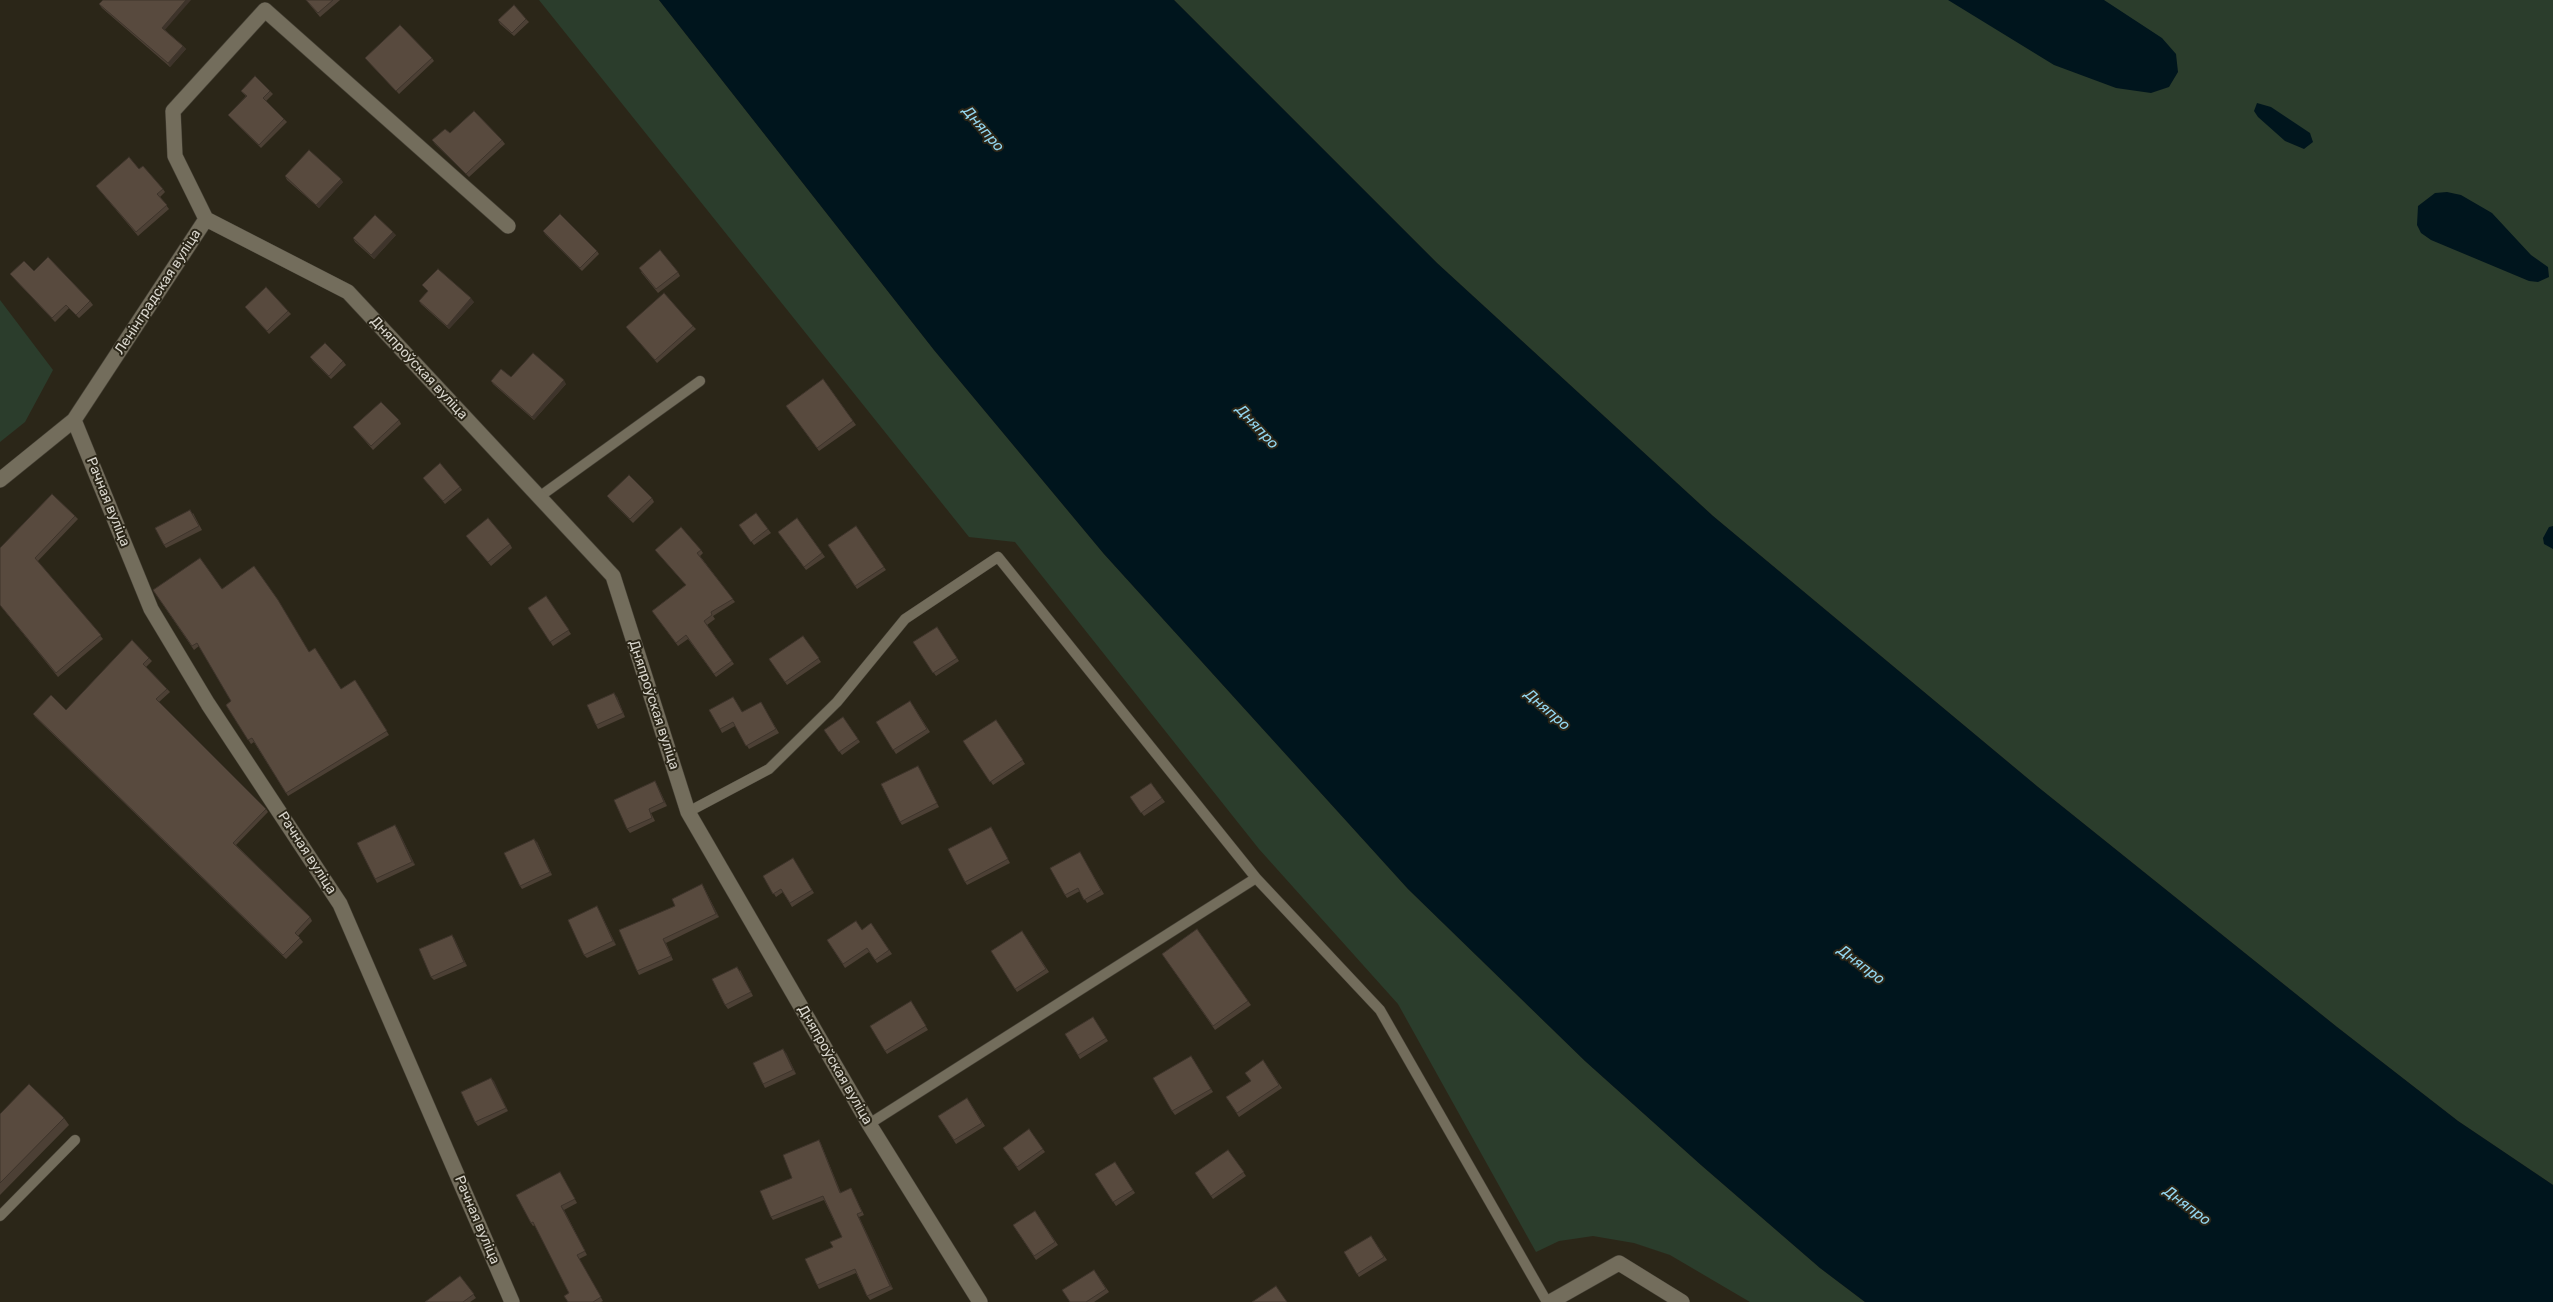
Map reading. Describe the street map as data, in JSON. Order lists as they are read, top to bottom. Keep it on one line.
{"streets":{"street":["Ленінградская вуліца","Дняпроўская вуліца","Рачная вуліца"]},"crossings":[["Ленінградская вуліца","Дняпроўская вуліца"],["Ленінградская вуліца","Рачная вуліца"]],"water":["Дняпро"]}
